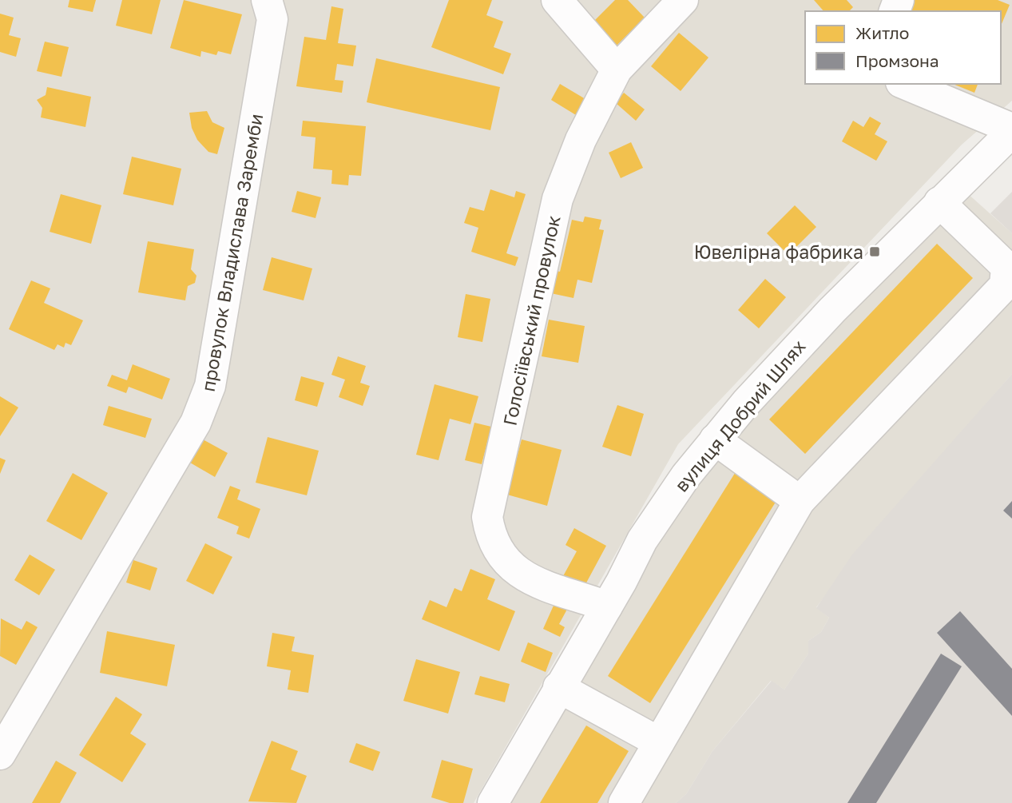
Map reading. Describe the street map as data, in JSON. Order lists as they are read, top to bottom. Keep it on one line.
{"streets":{"street":["провулок Владислава Заремби","Голосіївський провулок","вулиця Добрий Шлях"]},"crossings":[["Голосіївський провулок","вулиця Добрий Шлях"]],"places":{"transit":["Ювелірна фабрика"]},"legend":["Житло","Промзона"]}
